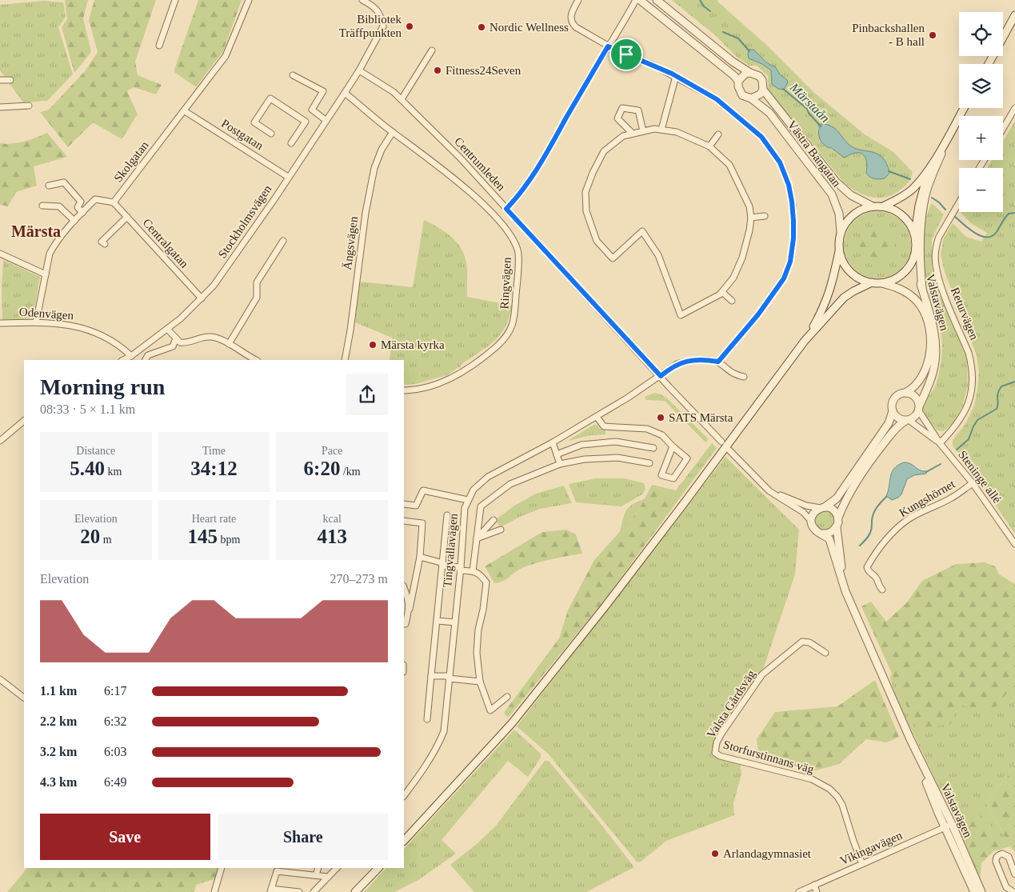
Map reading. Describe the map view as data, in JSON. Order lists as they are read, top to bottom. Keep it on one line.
{"streets":{"street":["Postgatan","Västra Bangatan","Skolgatan","Centrumleden","Stockholmsvägen","Centralgatan","Ängsvägen","Ringvägen","Valstavägen","Odenvägen","Returvägen","Steninge allé","Kungshörnet","Tingvallavägen","Valsta Gårdsväg","Storfurstinnans väg","Vikingavägen"]},"crossings":[["Postgatan","Skolgatan"],["Postgatan","Stockholmsvägen"],["Västra Bangatan","Valstavägen"],["Skolgatan","Centralgatan"],["Centrumleden","Stockholmsvägen"],["Centrumleden","Tingvallavägen"],["Stockholmsvägen","Centralgatan"],["Stockholmsvägen","Ringvägen"],["Stockholmsvägen","Odenvägen"],["Ängsvägen","Ringvägen"],["Valstavägen","Steninge allé"],["Valstavägen","Vikingavägen"],["Returvägen","Steninge allé"],["Steninge allé","Kungshörnet"],["Valsta Gårdsväg","Storfurstinnans väg"],["Storfurstinnans väg","Vikingavägen"]],"districts":["Märsta"],"water":["Märstaån"],"places":["Bibliotek Träffpunkten","Nordic Wellness","Pinbackshallen - B hall","Fitness24Seven","Märsta kyrka","SATS Märsta","Arlandagymnasiet"],"page":{"map_buttons":["+","−"],"heading":["Morning run","08:33 · 5 × 1.1 km"],"stats":[["Distance","5.40 km"],["Time","34:12"],["Pace","6:20 /km"],["Elevation","20 m"],["Heart rate","145 bpm"],["kcal","413"]],"chart":["Elevation","270–273 m"],"list":[{"name":"1.1 km","note":"6:17"},{"name":"2.2 km","note":"6:32"},{"name":"3.2 km","note":"6:03"},{"name":"4.3 km","note":"6:49"}],"buttons":["Save","Share"]}}
